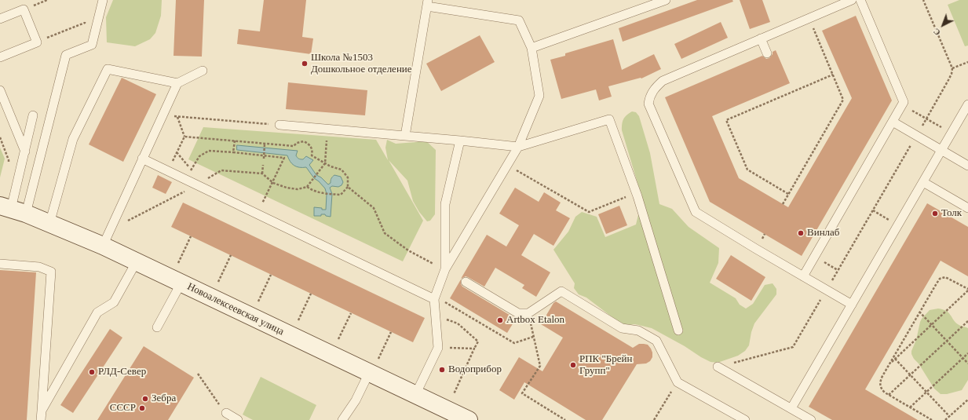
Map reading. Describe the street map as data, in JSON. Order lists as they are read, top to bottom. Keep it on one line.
{"streets":{"street":["Новоалексеевская улица"]},"places":["Школа №1503 Дошкольное отделение","Толк","Винлаб","Artbox Etalon","РПК \"Брейн Групп\"","Водоприбор","РЛД-Север","Зебра","СССР"],"north":"bottom left"}
